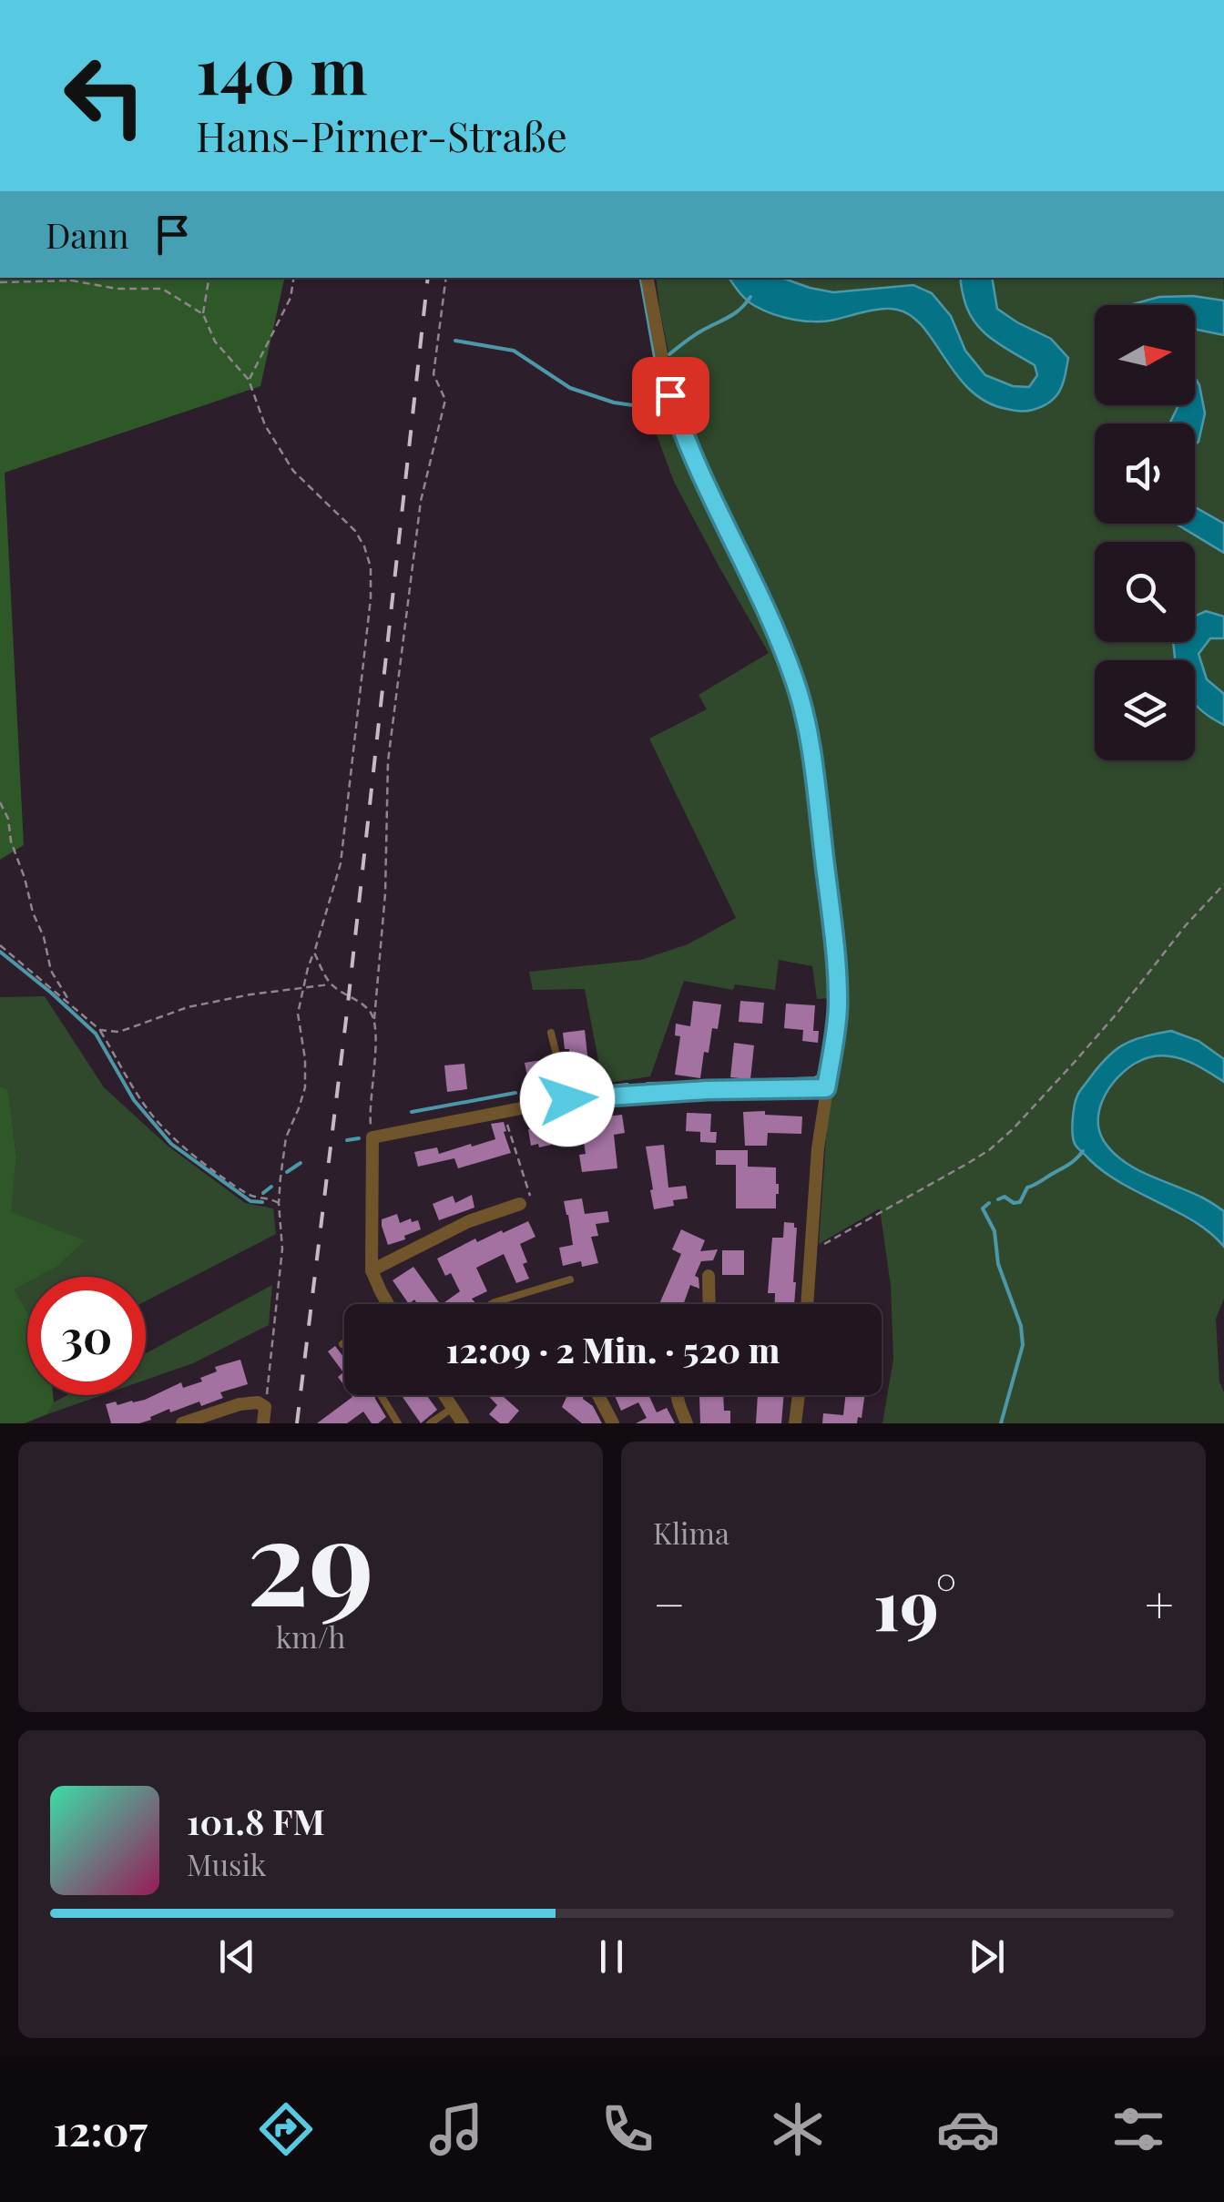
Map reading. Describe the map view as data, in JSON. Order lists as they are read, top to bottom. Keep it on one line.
{"north":"right","page":{"turn":["140 m","Hans-Pirner-Straße"],"then":"Dann","limit":"30","trip":"12:09 · 2 Min. · 520 m","tile":[["29","km/h"],"Klima"],"heat":["−","19°","+"],"song":["101.8 FM","Musik"],"tabs":"12:07"}}
